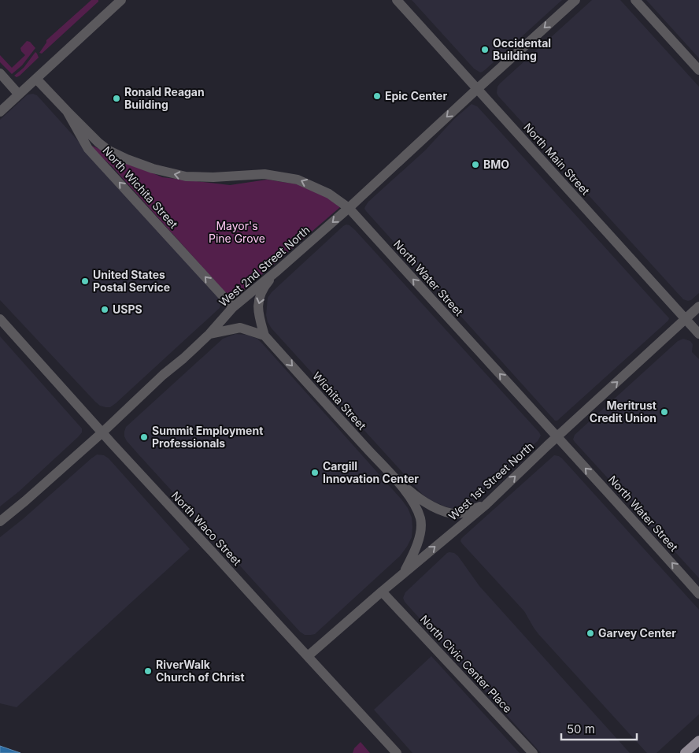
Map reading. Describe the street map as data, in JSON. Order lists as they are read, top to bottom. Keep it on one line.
{"streets":{"street":["North Main Street","North Wichita Street","West 2nd Street North","North Water Street","Wichita Street","West 1st Street North","North Waco Street","North Civic Center Place"]},"crossings":[["North Main Street","West 2nd Street North"],["North Main Street","West 1st Street North"],["North Wichita Street","West 2nd Street North"],["North Wichita Street","North Water Street"],["West 2nd Street North","North Water Street"],["West 2nd Street North","North Waco Street"],["North Water Street","West 1st Street North"],["West 1st Street North","North Waco Street"],["West 1st Street North","North Civic Center Place"]],"one_way":["North Wichita Street","West 2nd Street North","North Water Street","Wichita Street","West 1st Street North"],"parks":["Mayor's Pine Grove"],"places":["Occidental Building","Epic Center","Ronald Reagan Building","BMO","United States Postal Service","USPS","Meritrust Credit Union","Summit Employment Professionals","Cargill Innovation Center","Garvey Center","RiverWalk Church of Christ"],"scale_bar":"50 m"}
